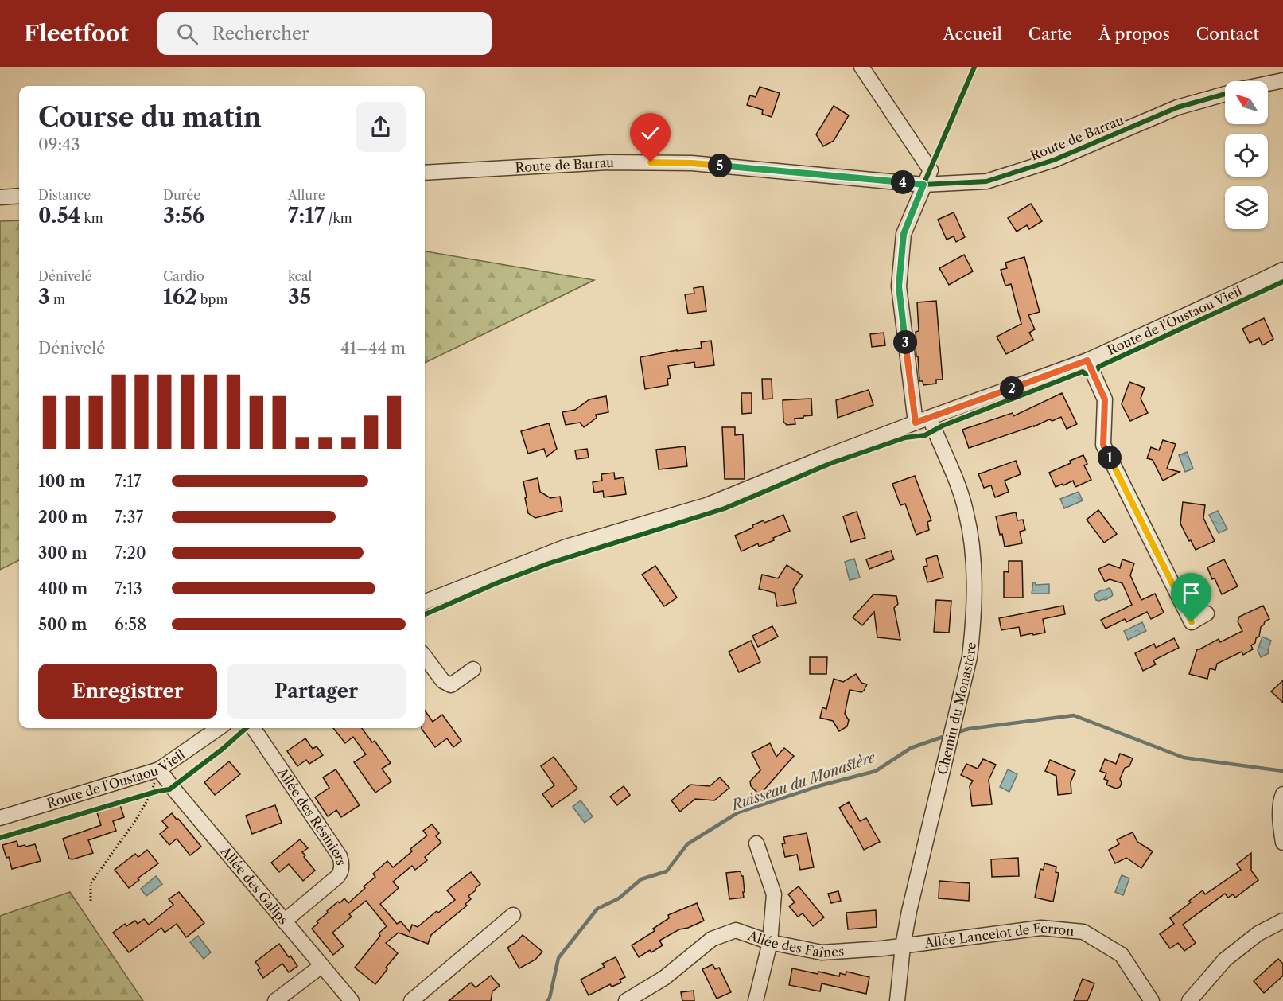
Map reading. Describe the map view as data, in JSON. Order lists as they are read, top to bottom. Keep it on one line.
{"streets":{"street":["Route de Barrau","Route de l'Oustaou Vieil","Chemin du Monastère","Allée des Résiniers","Allée des Galips","Allée Lancelot de Ferron","Allée des Faînes"]},"crossings":[["Route de l'Oustaou Vieil","Chemin du Monastère"],["Route de l'Oustaou Vieil","Allée des Galips"],["Chemin du Monastère","Allée Lancelot de Ferron"],["Chemin du Monastère","Allée des Faînes"],["Allée des Résiniers","Allée des Galips"],["Allée Lancelot de Ferron","Allée des Faînes"]],"water":["Ruisseau du Monastère"],"north":"top left","page":{"header":"Fleetfoot","search":"Rechercher","nav":["Accueil","Carte","À propos","Contact"],"heading":["Course du matin","09:43"],"pins":["5","4","3","2","1"],"stats":[["Distance","0.54 km"],["Durée","3:56"],["Allure","7:17 /km"],["Dénivelé","3 m"],["Cardio","162 bpm"],["kcal","35"]],"chart":["Dénivelé","41–44 m"],"list":[{"name":"100 m","note":"7:17"},{"name":"200 m","note":"7:37"},{"name":"300 m","note":"7:20"},{"name":"400 m","note":"7:13"},{"name":"500 m","note":"6:58"}],"buttons":["Enregistrer","Partager"]}}
